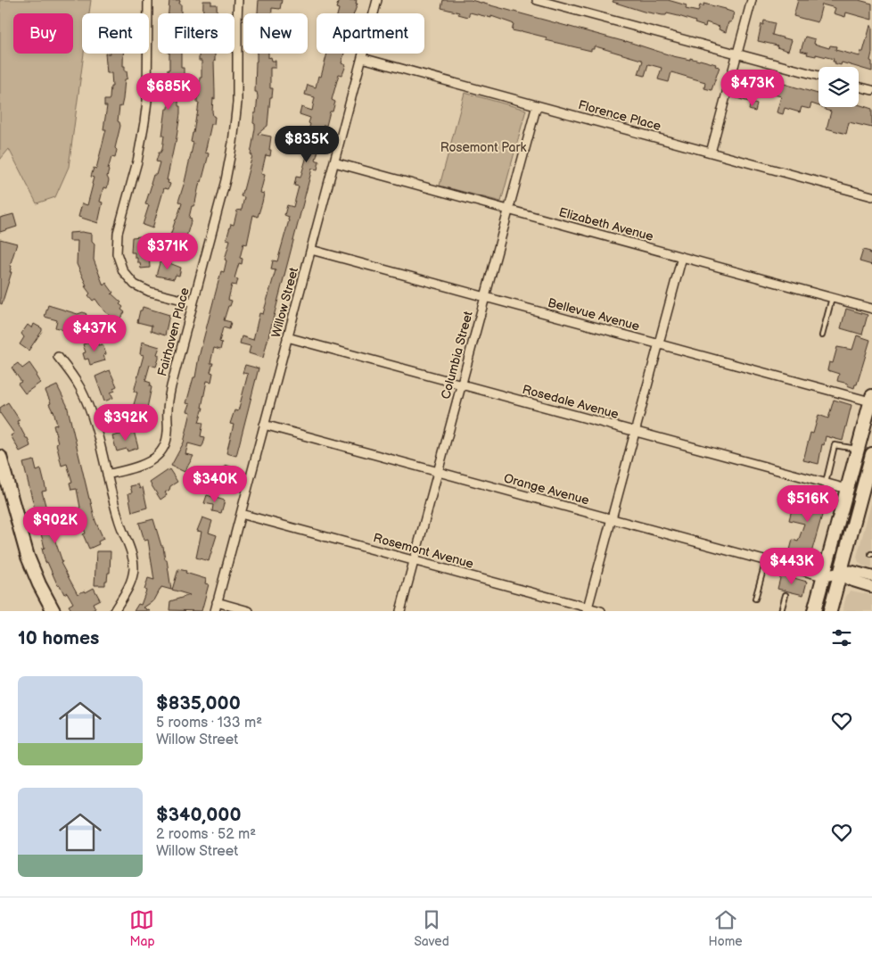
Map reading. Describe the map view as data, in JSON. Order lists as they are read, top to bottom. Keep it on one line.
{"streets":{"street":["Florence Place","Elizabeth Avenue","Willow Street","Bellevue Avenue","Fairhaven Place","Columbia Street","Rosedale Avenue","Orange Avenue","Rosemont Avenue"]},"crossings":[["Florence Place","Willow Street"],["Florence Place","Columbia Street"],["Elizabeth Avenue","Willow Street"],["Elizabeth Avenue","Columbia Street"],["Willow Street","Bellevue Avenue"],["Willow Street","Rosedale Avenue"],["Willow Street","Orange Avenue"],["Willow Street","Rosemont Avenue"],["Bellevue Avenue","Columbia Street"],["Columbia Street","Rosedale Avenue"],["Columbia Street","Orange Avenue"],["Columbia Street","Rosemont Avenue"]],"parks":["Rosemont Park"],"page":{"chip":["Buy","Rent","Filters","New","Apartment"],"price":["$473K","$685K","$835K","$371K","$437K","$392K","$340K","$516K","$902K","$443K"],"heading":"10 homes","list":[{"name":"$835,000","note":"5 rooms · 133 m² · Willow Street"},{"name":"$340,000","note":"2 rooms · 52 m² · Willow Street"}],"tabs":["Map","Saved","Home"]}}
